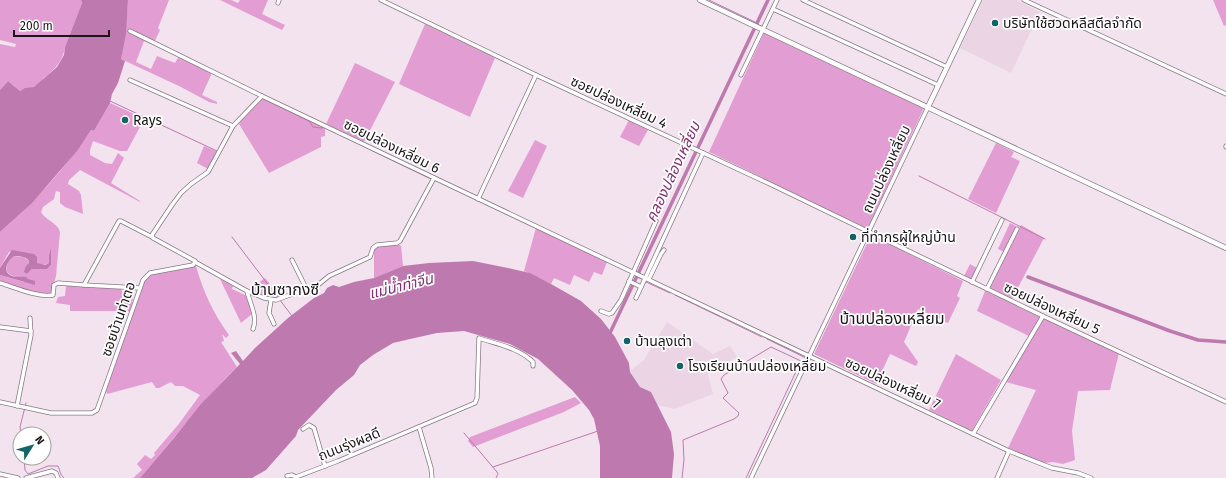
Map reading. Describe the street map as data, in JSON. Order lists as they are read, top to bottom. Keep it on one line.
{"streets":{"street":["ซอยปล่องเหลี่ยม 4","ซอยปล่องเหลี่ยม 6","ถนนปล่องเหลี่ยม","ซอยปล่องเหลี่ยม 5","ซอยบ้านท่าตอ","ซอยปล่องเหลี่ยม 7","ถนนรุ่งผลดี"]},"crossings":[["ซอยปล่องเหลี่ยม 4","ถนนปล่องเหลี่ยม"],["ซอยปล่องเหลี่ยม 4","ซอยปล่องเหลี่ยม 5"],["ซอยปล่องเหลี่ยม 6","ซอยปล่องเหลี่ยม 7"],["ถนนปล่องเหลี่ยม","ซอยปล่องเหลี่ยม 5"],["ถนนปล่องเหลี่ยม","ซอยปล่องเหลี่ยม 7"]],"districts":["บ้านซากงซี","บ้านปล่องเหลี่ยม"],"water":["คลองปล่องเหลี่ยม","แม่น้ำท่าจีน"],"places":["บริษัทใช้ฮวดหลีสตีลจำกัด","Rays","ที่ทำกรผู้ใหญ่บ้าน","บ้านลุงเต่า","โรงเรียนบ้านปล่องเหลี่ยม"],"scale_bar":"200 m","north":"top right"}
